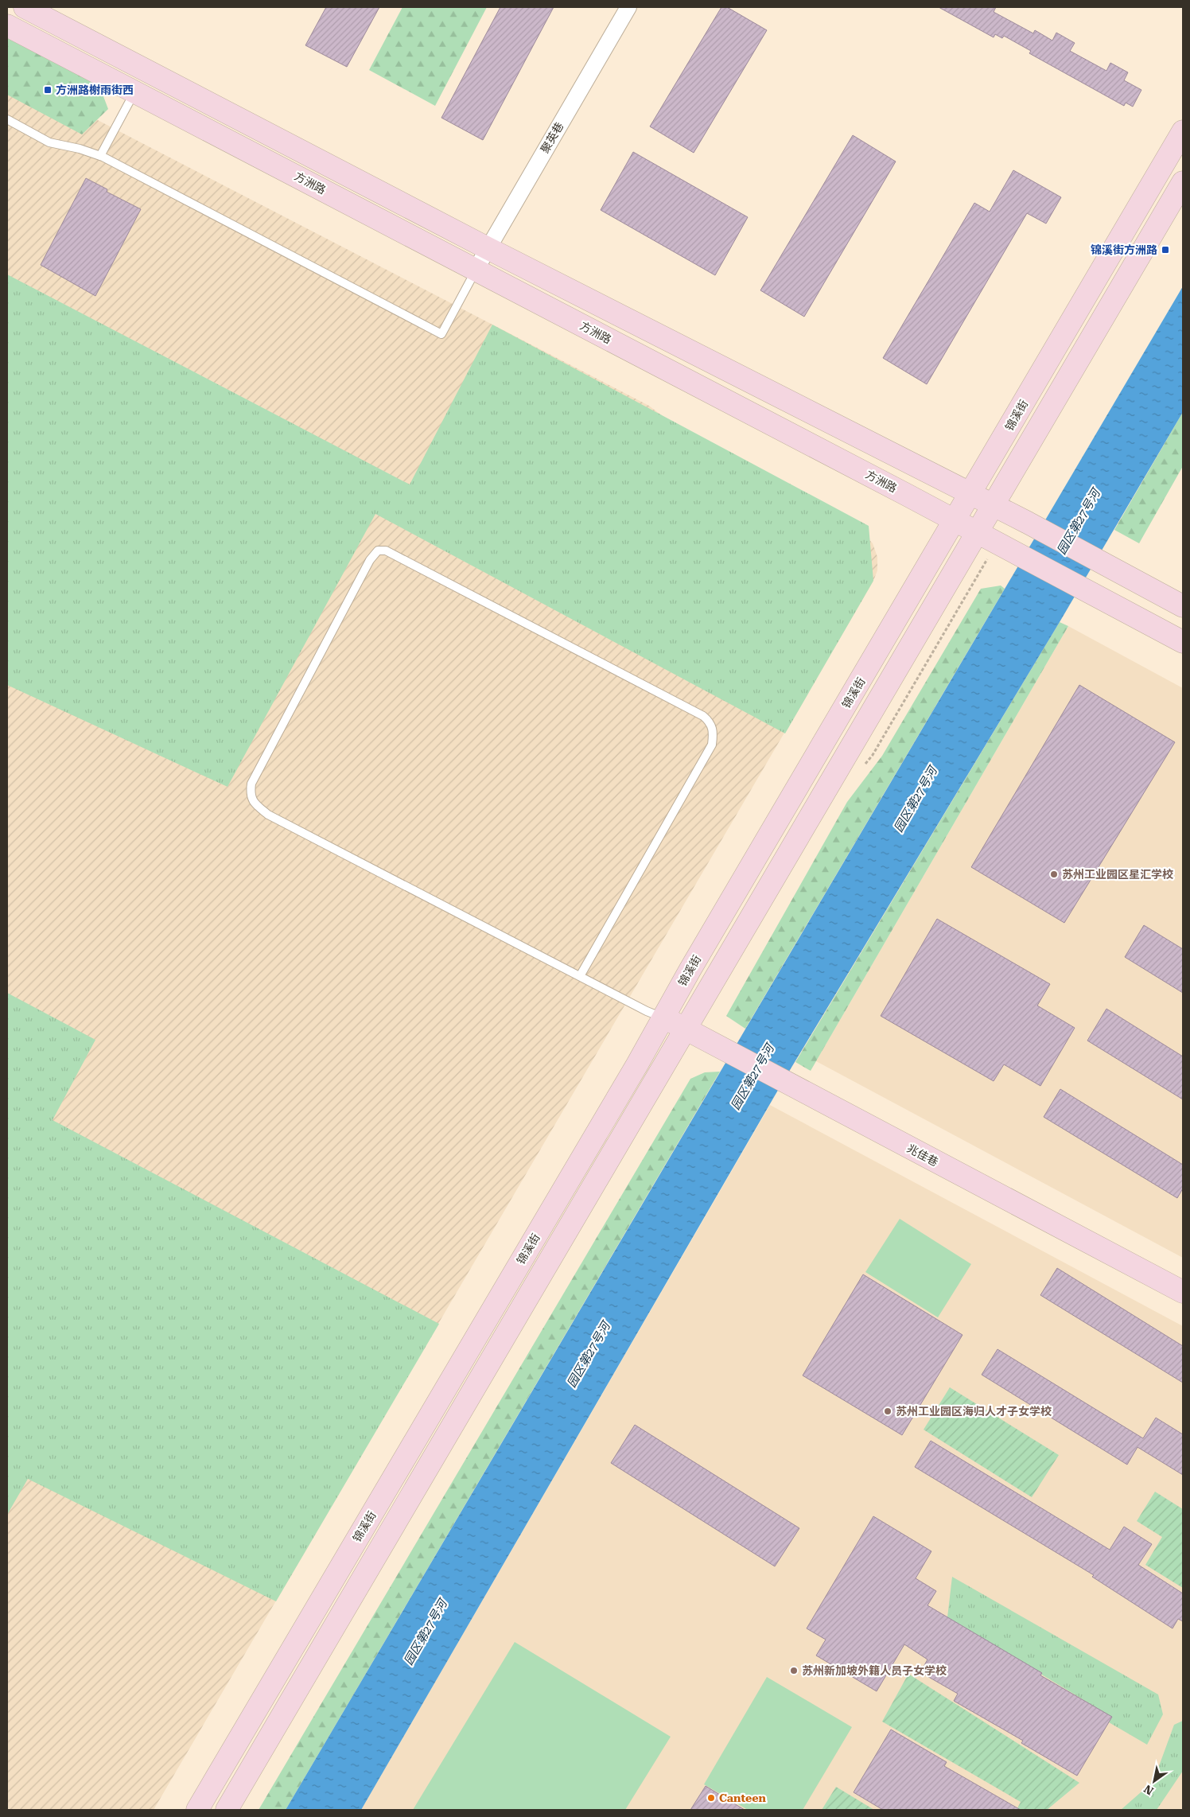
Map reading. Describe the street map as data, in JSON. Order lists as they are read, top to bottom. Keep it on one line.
{"streets":{"main road":["方洲路","锦溪街","兆佳巷"],"street":["聚英巷"]},"crossings":[["聚英巷","方洲路"],["方洲路","锦溪街"],["锦溪街","兆佳巷"]],"water":["园区第27号河"],"places":{"transit":["方洲路榭雨街西","锦溪街方洲路"],"other":["苏州工业园区星汇学校","苏州工业园区海归人才子女学校","苏州新加坡外籍人员子女学校","Canteen"]},"north":"bottom left"}
